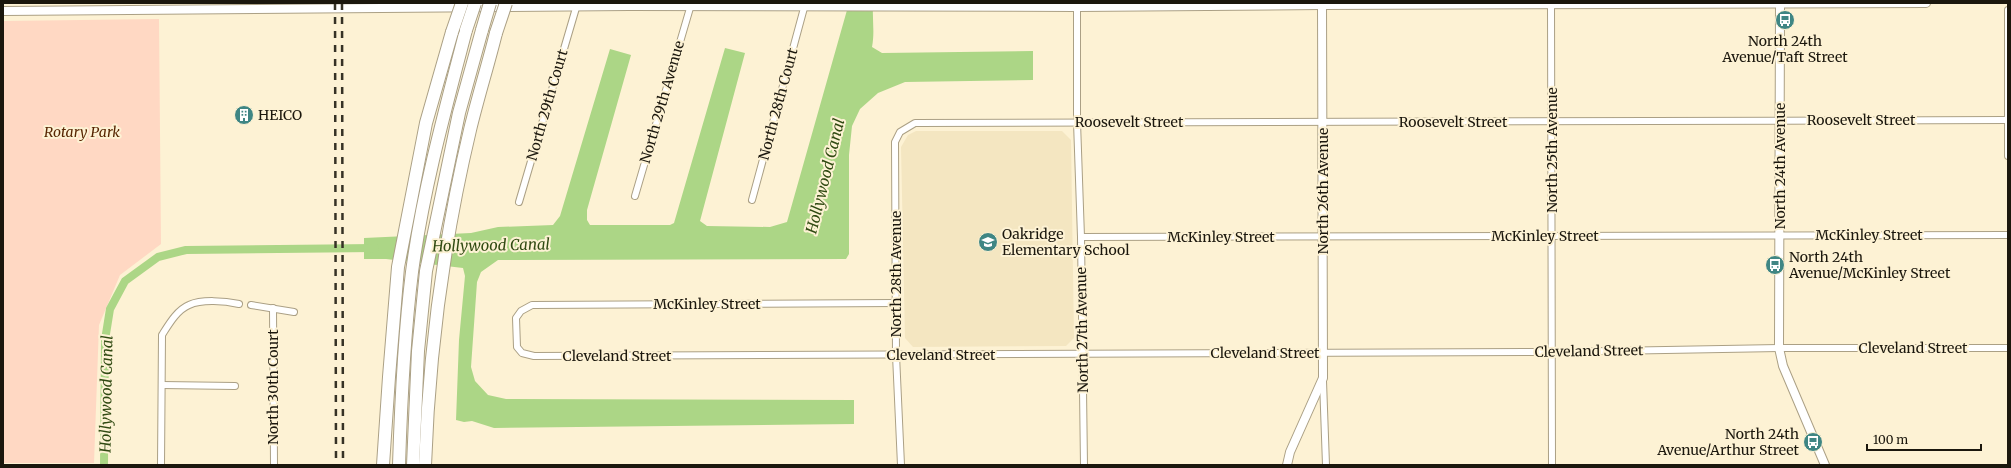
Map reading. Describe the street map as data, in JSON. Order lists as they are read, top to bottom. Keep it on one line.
{"streets":{"street":["North 29th Avenue","North 28th Court","North 29th Court","Roosevelt Street","North 25th Avenue","North 24th Avenue","North 26th Avenue","McKinley Street","North 28th Avenue","North 27th Avenue","Cleveland Street","North 30th Court"]},"crossings":[["Roosevelt Street","North 25th Avenue"],["Roosevelt Street","North 24th Avenue"],["Roosevelt Street","North 26th Avenue"],["Roosevelt Street","North 28th Avenue"],["Roosevelt Street","North 27th Avenue"],["North 25th Avenue","McKinley Street"],["North 25th Avenue","Cleveland Street"],["North 24th Avenue","McKinley Street"],["North 24th Avenue","Cleveland Street"],["North 26th Avenue","McKinley Street"],["North 26th Avenue","Cleveland Street"],["McKinley Street","North 28th Avenue"],["McKinley Street","North 27th Avenue"],["McKinley Street","Cleveland Street"],["North 28th Avenue","Cleveland Street"],["North 27th Avenue","Cleveland Street"]],"water":["Hollywood Canal"],"parks":["Rotary Park"],"places":{"bus stop":["North 24th Avenue/Taft Street","North 24th Avenue/McKinley Street","North 24th Avenue/Arthur Street"],"building":["HEICO"],"school or university":["Oakridge Elementary School"]},"scale_bar":"100 m"}
